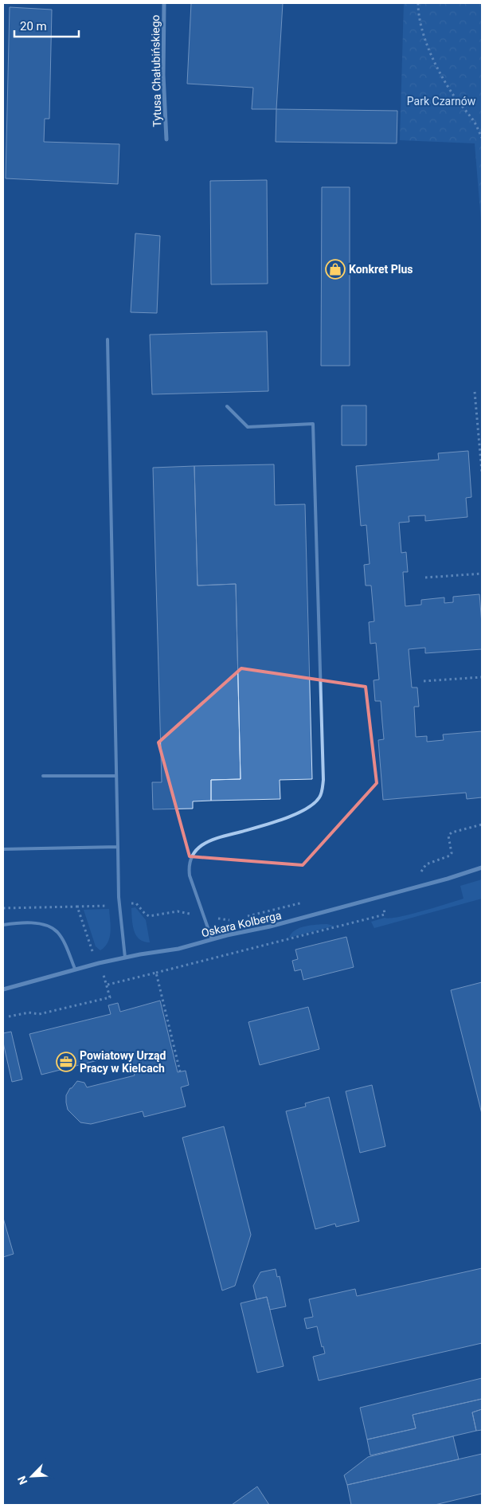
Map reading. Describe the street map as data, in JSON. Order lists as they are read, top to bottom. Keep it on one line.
{"streets":{"street":["Tytusa Chałubińskiego","Oskara Kolberga"]},"parks":["Park Czarnów"],"places":{"shop":["Konkret Plus"],"office":["Powiatowy Urząd Pracy w Kielcach"]},"scale_bar":"20 m","north":"bottom left"}
